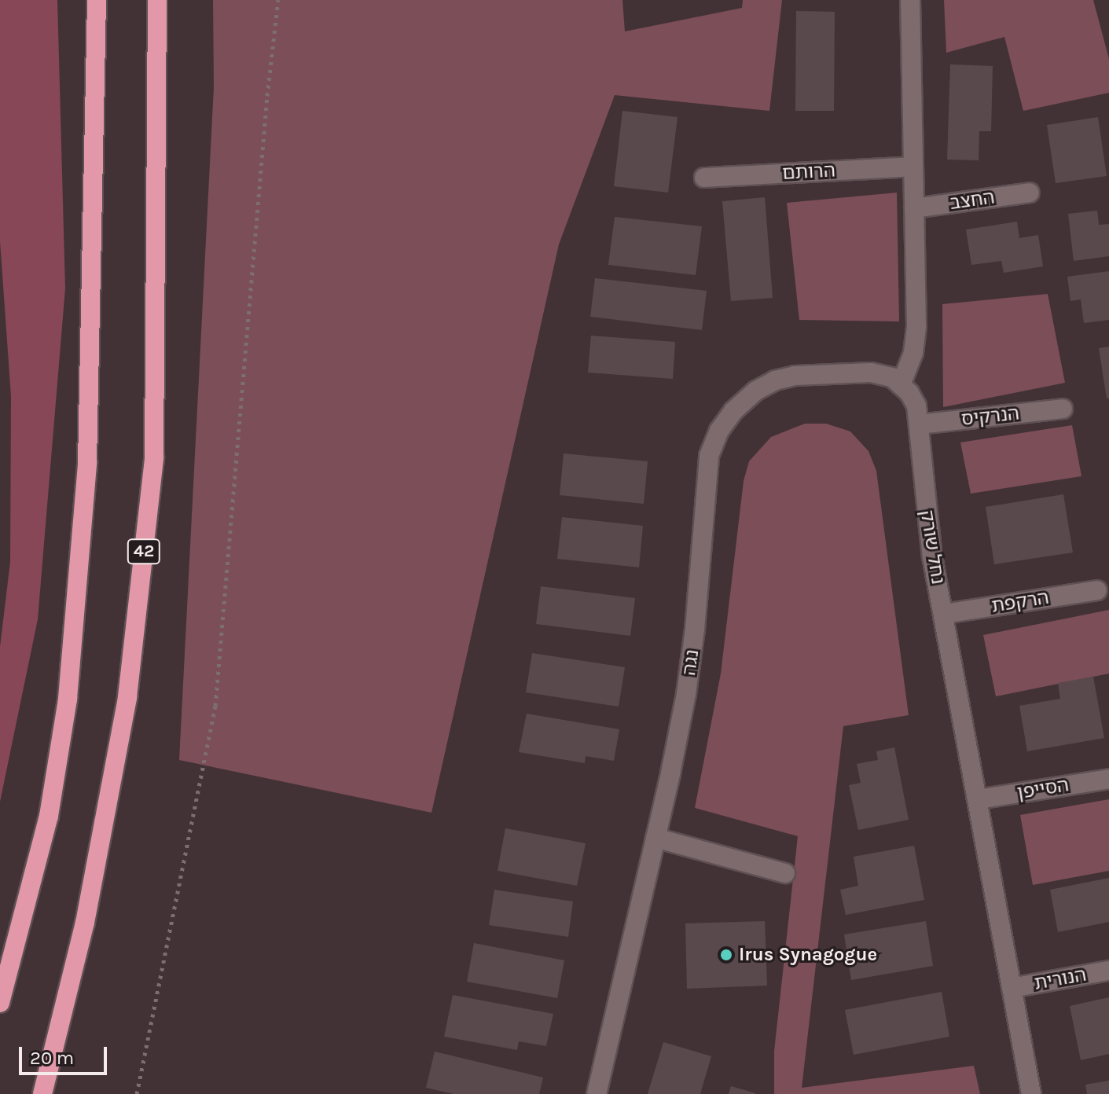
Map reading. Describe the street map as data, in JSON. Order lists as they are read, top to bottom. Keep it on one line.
{"streets":{"highway":["42"],"street":["הרותם","החצב","הנרקיס","נחל שורק","הרקפת","נגה","הסייפן","הנורית"]},"crossings":[["הנרקיס","נחל שורק"],["נחל שורק","הרקפת"],["נחל שורק","נגה"],["נחל שורק","הסייפן"],["נחל שורק","הנורית"]],"places":["Irus Synagogue"],"scale_bar":"20 m"}
